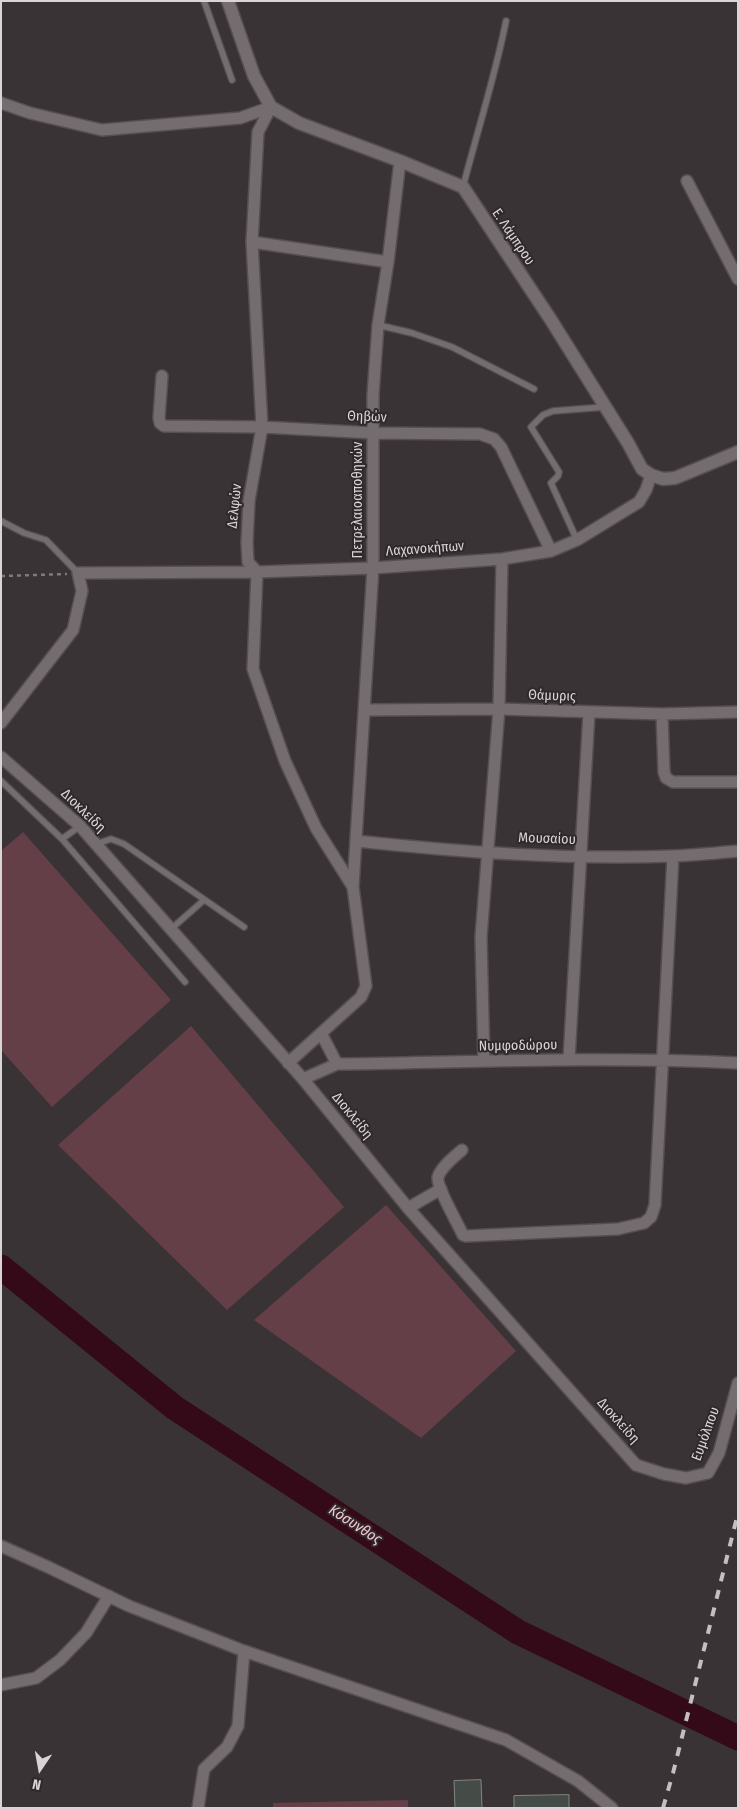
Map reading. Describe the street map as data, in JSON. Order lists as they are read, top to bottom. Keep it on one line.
{"streets":{"street":["Ε. Λάμπρου","Θηβών","Πετρελαιοαποθηκών","Δελφών","Λαχανοκήπων","Θάμυρις","Διοκλείδη","Μουσαίου","Νυμφοδώρου","Ευμόλπου"]},"crossings":[["Ε. Λάμπρου","Λαχανοκήπων"],["Θηβών","Πετρελαιοαποθηκών"],["Θηβών","Δελφών"],["Θηβών","Λαχανοκήπων"],["Πετρελαιοαποθηκών","Δελφών"],["Πετρελαιοαποθηκών","Λαχανοκήπων"],["Πετρελαιοαποθηκών","Θάμυρις"],["Πετρελαιοαποθηκών","Μουσαίου"],["Δελφών","Λαχανοκήπων"],["Διοκλείδη","Νυμφοδώρου"],["Διοκλείδη","Ευμόλπου"]],"water":["Κόσυνθος"],"north":"bottom"}
